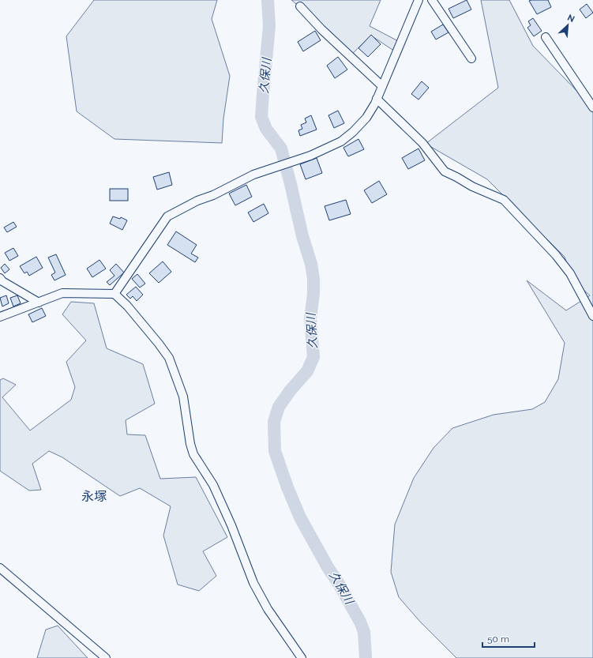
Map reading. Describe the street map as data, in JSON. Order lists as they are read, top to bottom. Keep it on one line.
{"districts":["永塚"],"water":["久保川"],"scale_bar":"50 m","north":"top right"}
